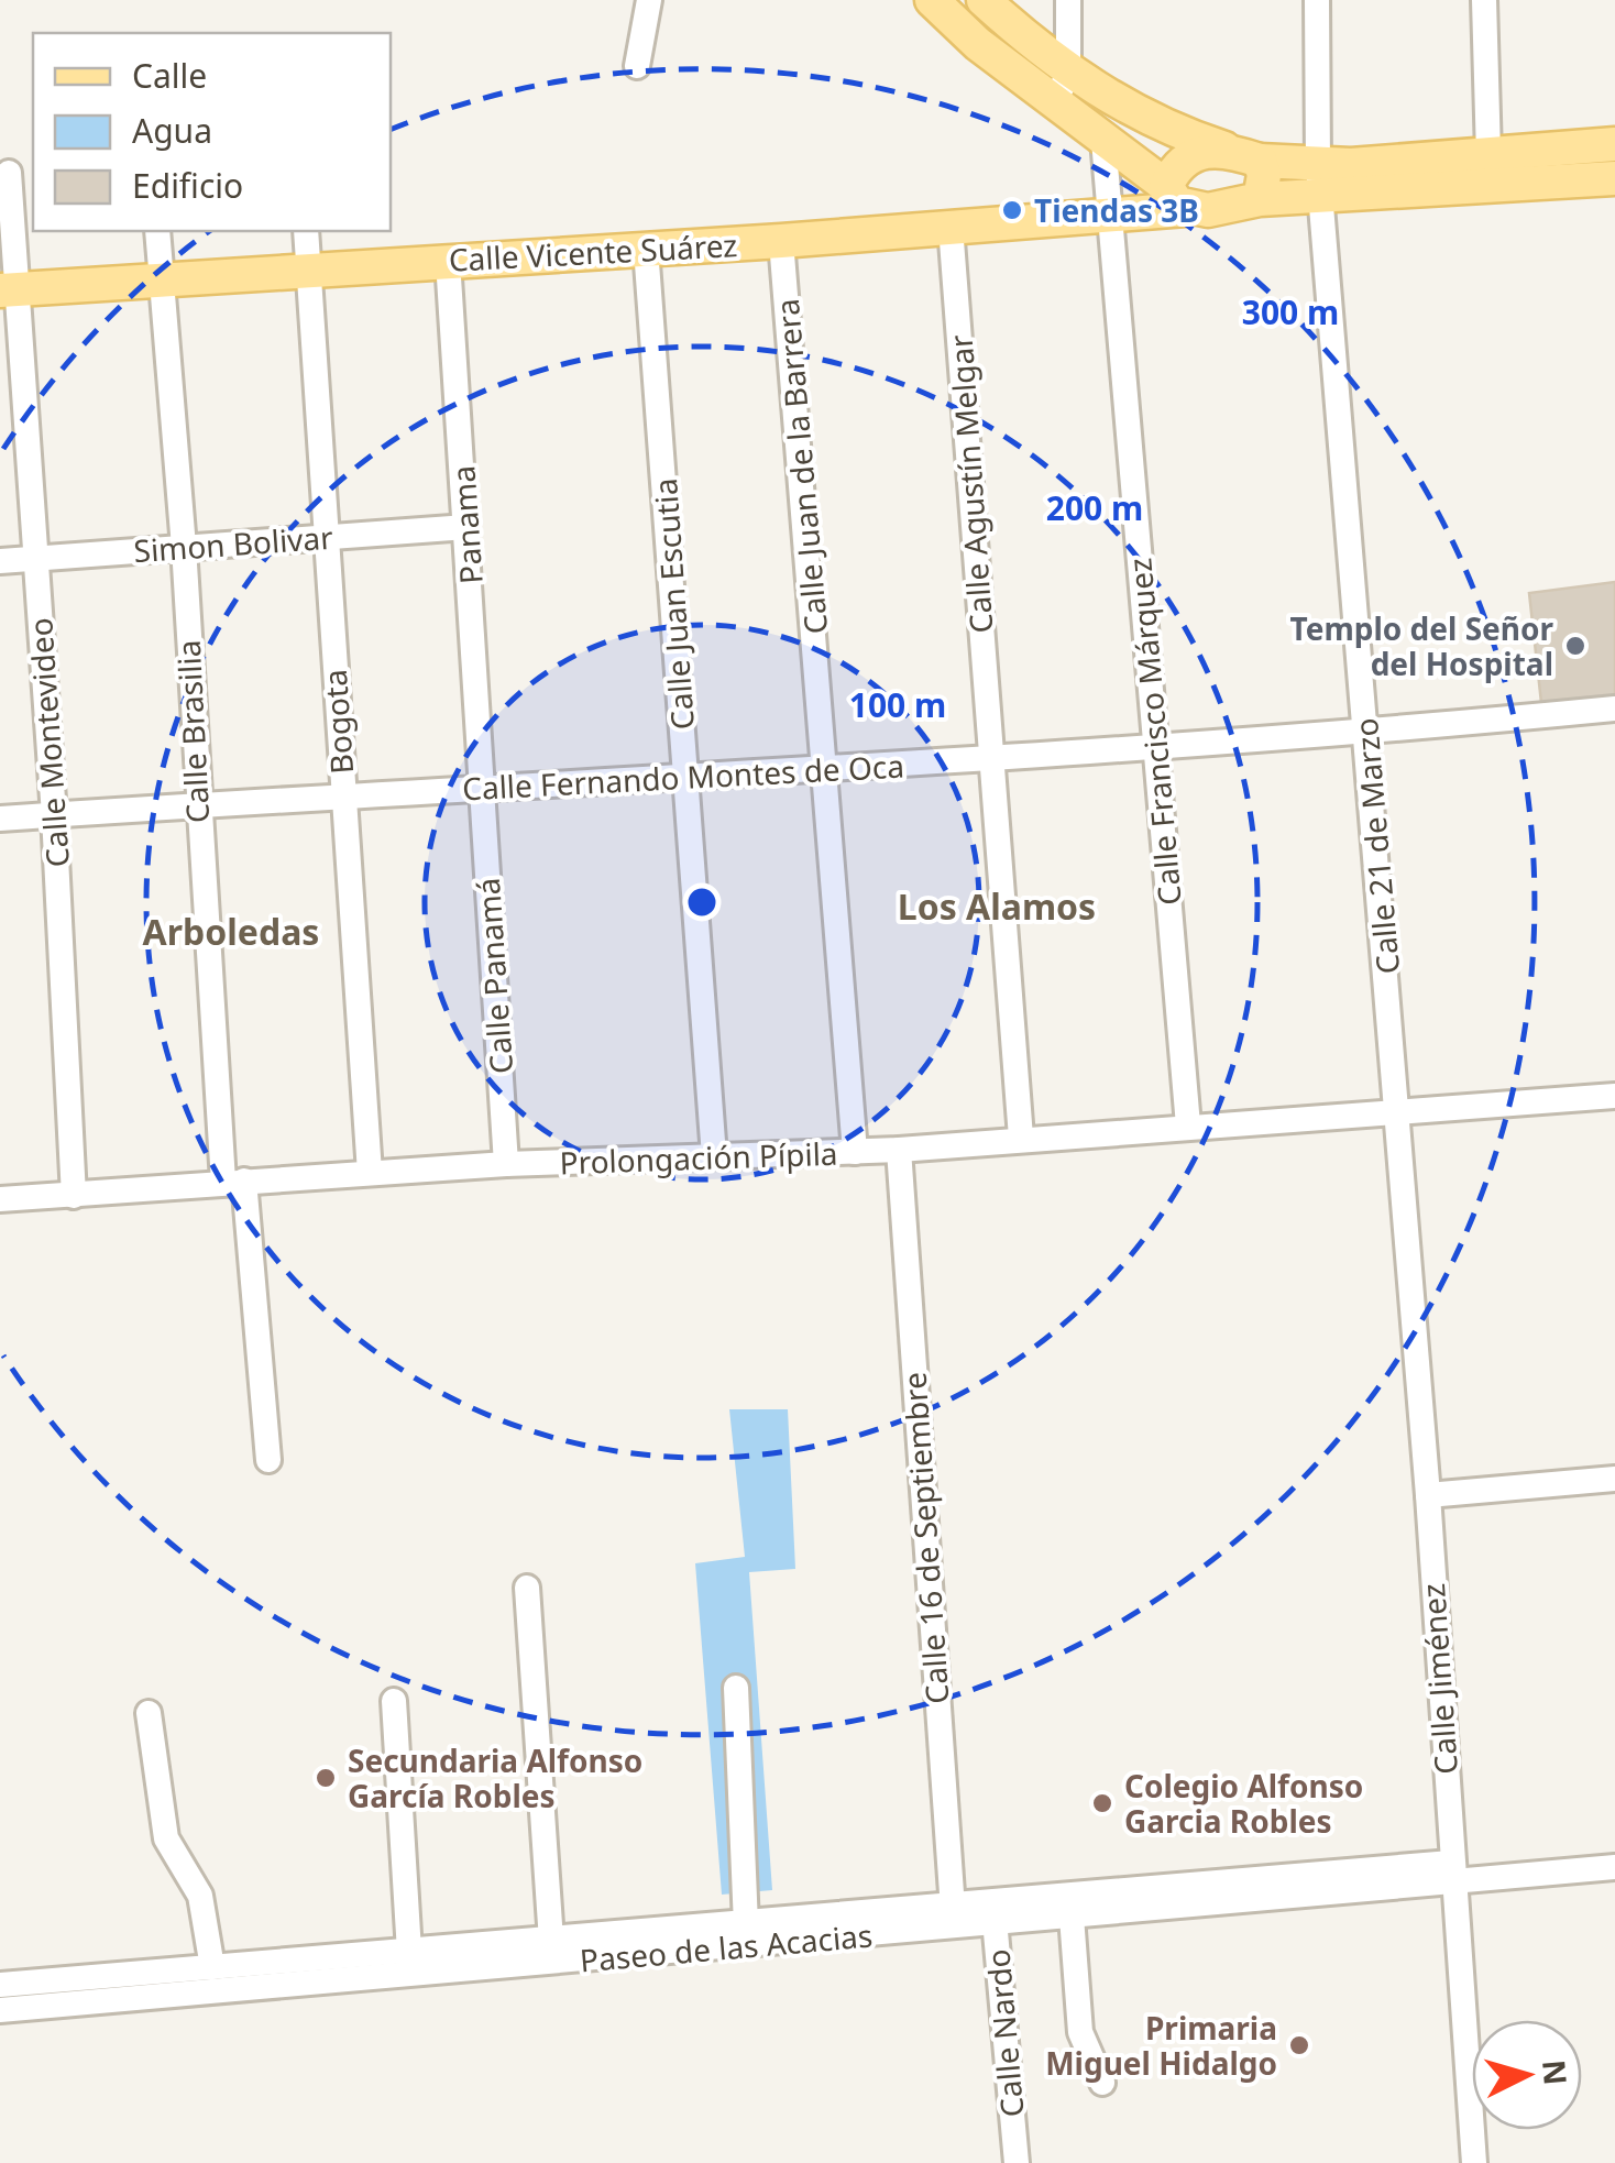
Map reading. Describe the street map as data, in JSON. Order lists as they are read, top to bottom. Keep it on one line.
{"streets":{"main road":["Calle Vicente Suárez"],"street":["Calle Juan de la Barrera","Calle Agustín Melgar","Panama","Simon Bolivar","Calle Juan Escutia","Bogota","Calle Brasilia","Calle Francisco Márquez","Calle Montevideo","Calle Fernando Montes de Oca","Calle 21 de Marzo","Calle Panamá","Prolongación Pípila","Calle 16 de Septiembre","Calle Jiménez","Paseo de las Acacias","Calle Nardo"]},"crossings":[["Calle Vicente Suárez","Calle Juan de la Barrera"],["Calle Vicente Suárez","Calle Agustín Melgar"],["Calle Vicente Suárez","Panama"],["Calle Vicente Suárez","Calle Juan Escutia"],["Calle Vicente Suárez","Bogota"],["Calle Vicente Suárez","Calle Brasilia"],["Calle Vicente Suárez","Calle Francisco Márquez"],["Calle Vicente Suárez","Calle Montevideo"],["Calle Vicente Suárez","Calle 21 de Marzo"],["Calle Juan de la Barrera","Calle Fernando Montes de Oca"],["Calle Juan de la Barrera","Prolongación Pípila"],["Calle Agustín Melgar","Calle Fernando Montes de Oca"],["Calle Agustín Melgar","Prolongación Pípila"],["Panama","Simon Bolivar"],["Panama","Calle Fernando Montes de Oca"],["Panama","Calle Panamá"],["Simon Bolivar","Bogota"],["Simon Bolivar","Calle Brasilia"],["Simon Bolivar","Calle Montevideo"],["Calle Juan Escutia","Calle Fernando Montes de Oca"],["Calle Juan Escutia","Prolongación Pípila"],["Bogota","Calle Fernando Montes de Oca"],["Bogota","Prolongación Pípila"],["Calle Brasilia","Calle Fernando Montes de Oca"],["Calle Brasilia","Prolongación Pípila"],["Calle Francisco Márquez","Calle Fernando Montes de Oca"],["Calle Francisco Márquez","Prolongación Pípila"],["Calle Montevideo","Calle Fernando Montes de Oca"],["Calle Montevideo","Prolongación Pípila"],["Calle Fernando Montes de Oca","Calle 21 de Marzo"],["Calle Fernando Montes de Oca","Calle Panamá"],["Calle 21 de Marzo","Prolongación Pípila"],["Calle 21 de Marzo","Calle Jiménez"],["Calle Panamá","Prolongación Pípila"],["Prolongación Pípila","Calle 16 de Septiembre"],["Calle 16 de Septiembre","Paseo de las Acacias"],["Calle Jiménez","Paseo de las Acacias"],["Paseo de las Acacias","Calle Nardo"]],"districts":["Los Alamos","Arboledas"],"places":["Tiendas 3B","Templo del Señor del Hospital","Secundaria Alfonso García Robles","Colegio Alfonso Garcia Robles","Primaria Miguel Hidalgo"],"legend":["Calle","Agua","Edificio"],"north":"right","rings":["300 m","200 m","100 m"]}
